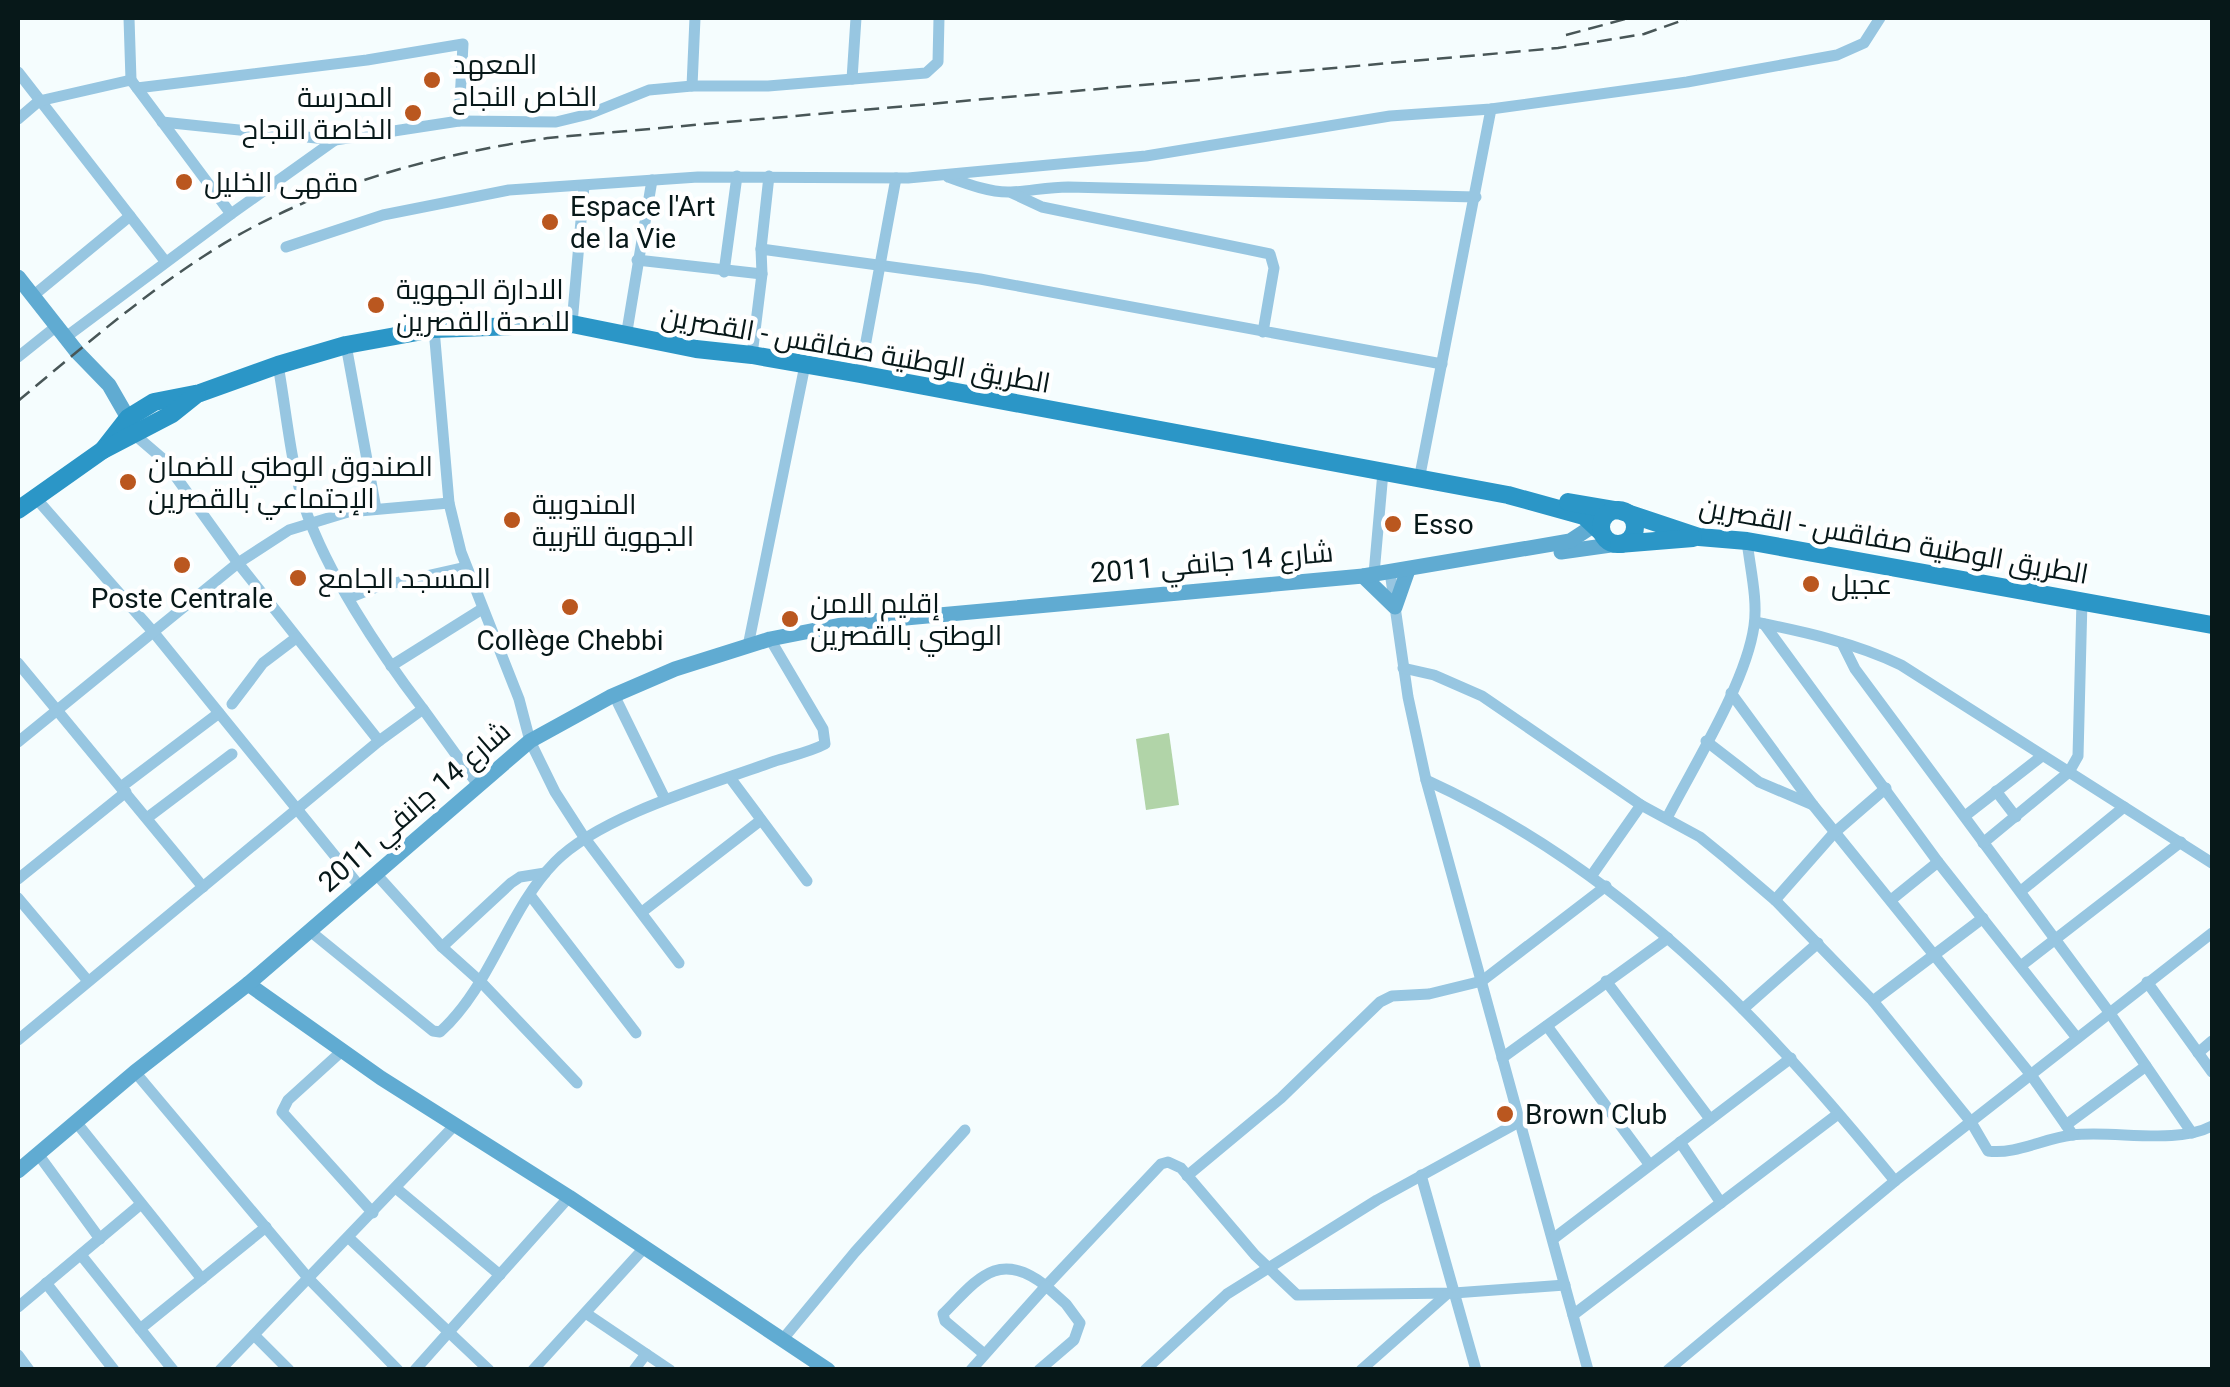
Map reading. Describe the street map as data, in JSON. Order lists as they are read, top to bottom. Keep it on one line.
{"streets":{"main road":["الطريق الوطنية صفاقس - القصرين","شارع 14 جانفي 2011"]},"crossings":[["الطريق الوطنية صفاقس - القصرين","شارع 14 جانفي 2011"]],"places":["المعهد الخاص النجاح","المدرسة الخاصة النجاح","مقهى الخليل","Espace l'Art de la Vie","الادارة الجهوية للصحة القصرين","الصندوق الوطني للضمان الإجتماعي بالقصرين","المندوبية الجهوية للتربية","Esso","Poste Centrale","المسجد الجامع","عجيل","Collège Chebbi","إقليم الامن الوطني بالقصرين","Brown Club"]}
